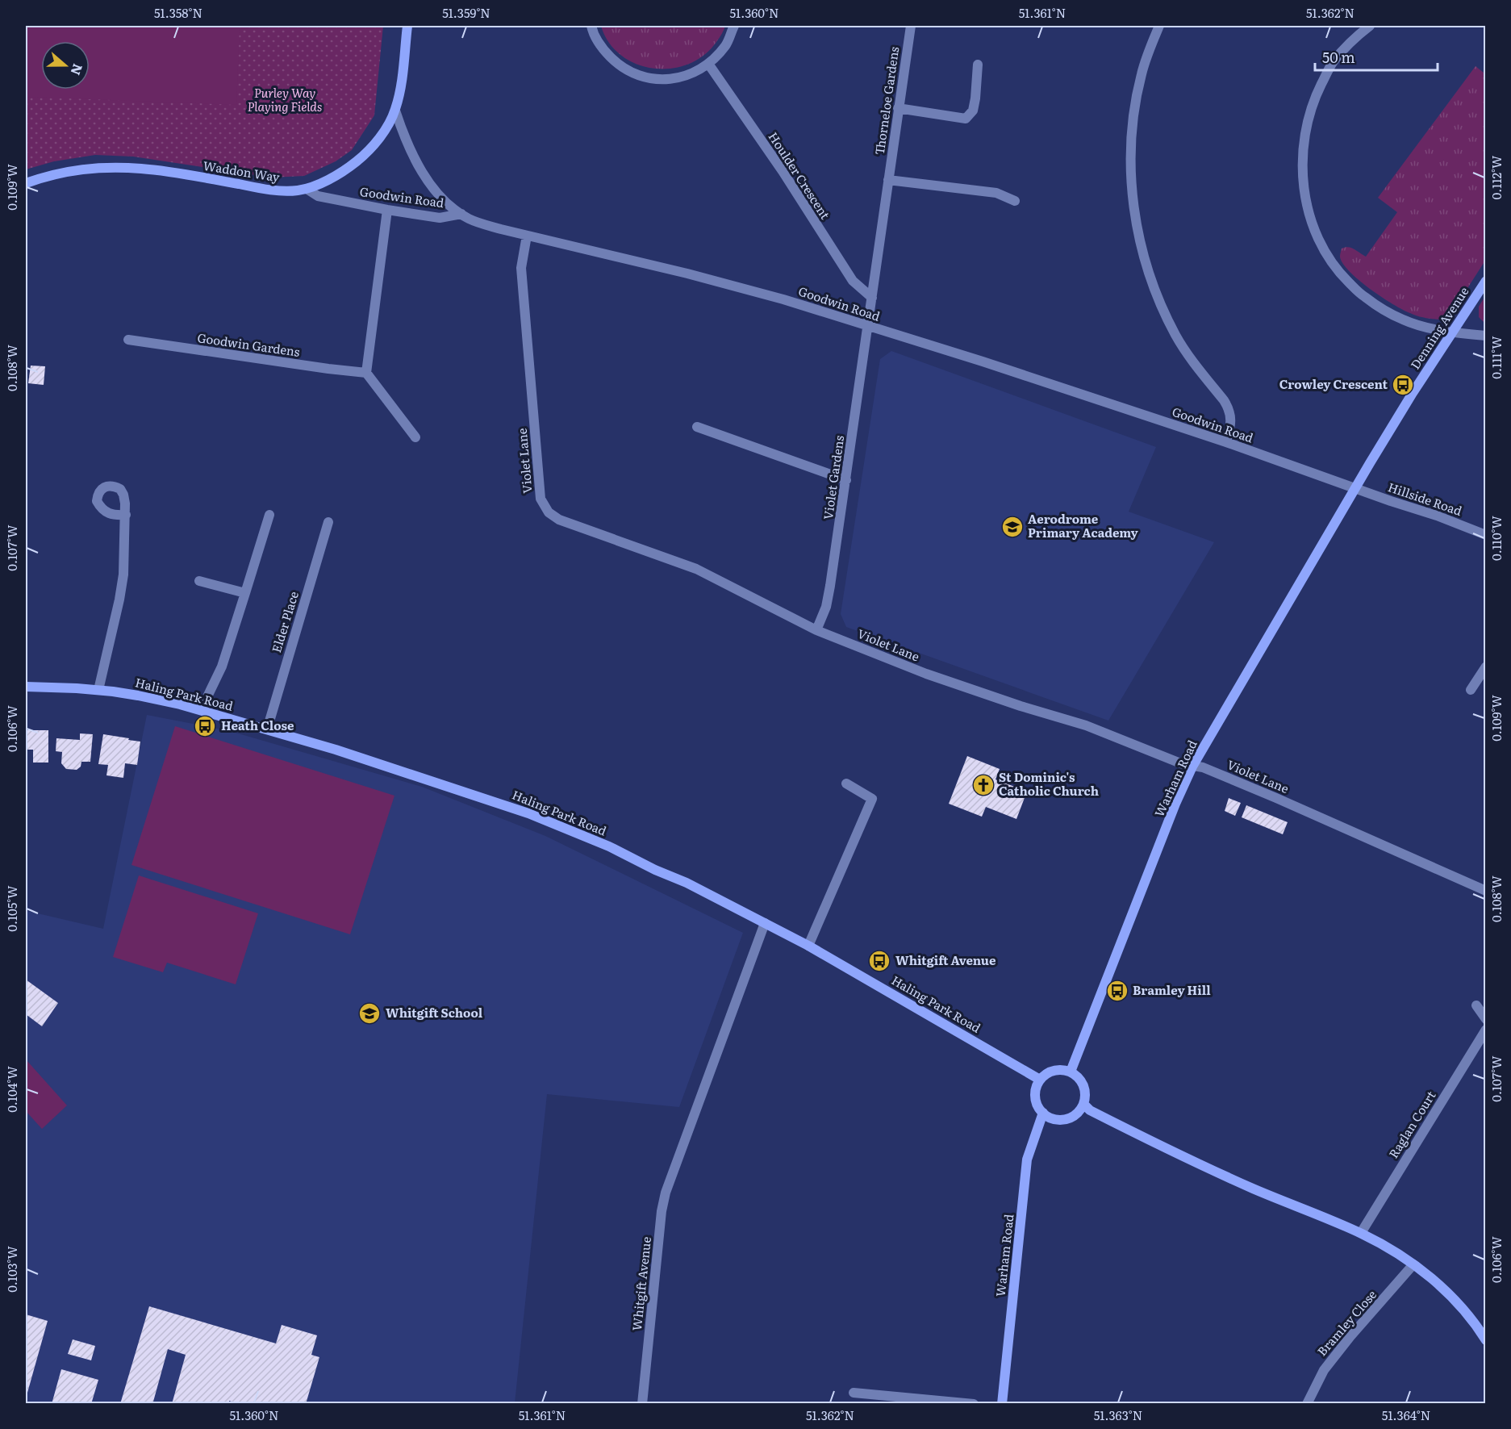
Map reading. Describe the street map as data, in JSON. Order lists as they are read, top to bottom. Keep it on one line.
{"streets":{"street":["Thorneloe Gardens","Waddon Way","Houlder Crescent","Goodwin Road","Denning Avenue","Goodwin Gardens","Violet Lane","Violet Gardens","Hillside Road","Elder Place","Haling Park Road","Warham Road","Raglan Court","Whitgift Avenue","Bramley Close"]},"crossings":[["Thorneloe Gardens","Houlder Crescent"],["Thorneloe Gardens","Goodwin Road"],["Thorneloe Gardens","Violet Gardens"],["Waddon Way","Goodwin Road"],["Goodwin Road","Denning Avenue"],["Goodwin Road","Violet Lane"],["Goodwin Road","Violet Gardens"],["Goodwin Road","Hillside Road"],["Goodwin Road","Warham Road"],["Denning Avenue","Hillside Road"],["Denning Avenue","Warham Road"],["Violet Lane","Violet Gardens"],["Violet Lane","Warham Road"],["Hillside Road","Warham Road"],["Elder Place","Haling Park Road"],["Haling Park Road","Warham Road"],["Haling Park Road","Whitgift Avenue"]],"parks":["Purley Way Playing Fields"],"places":{"bus stop":["Crowley Crescent","Heath Close","Whitgift Avenue","Bramley Hill"],"school or university":["Aerodrome Primary Academy","Whitgift School"],"church":["St Dominic's Catholic Church"]},"scale_bar":"50 m","north":"right","coordinates":["51.358°N","51.359°N","51.360°N","51.361°N","51.362°N","0.112°W","0.109°W","0.111°W","0.108°W","0.110°W","0.107°W","0.106°W","0.105°W","0.104°W","0.103°W","51.363°N","51.364°N"]}
